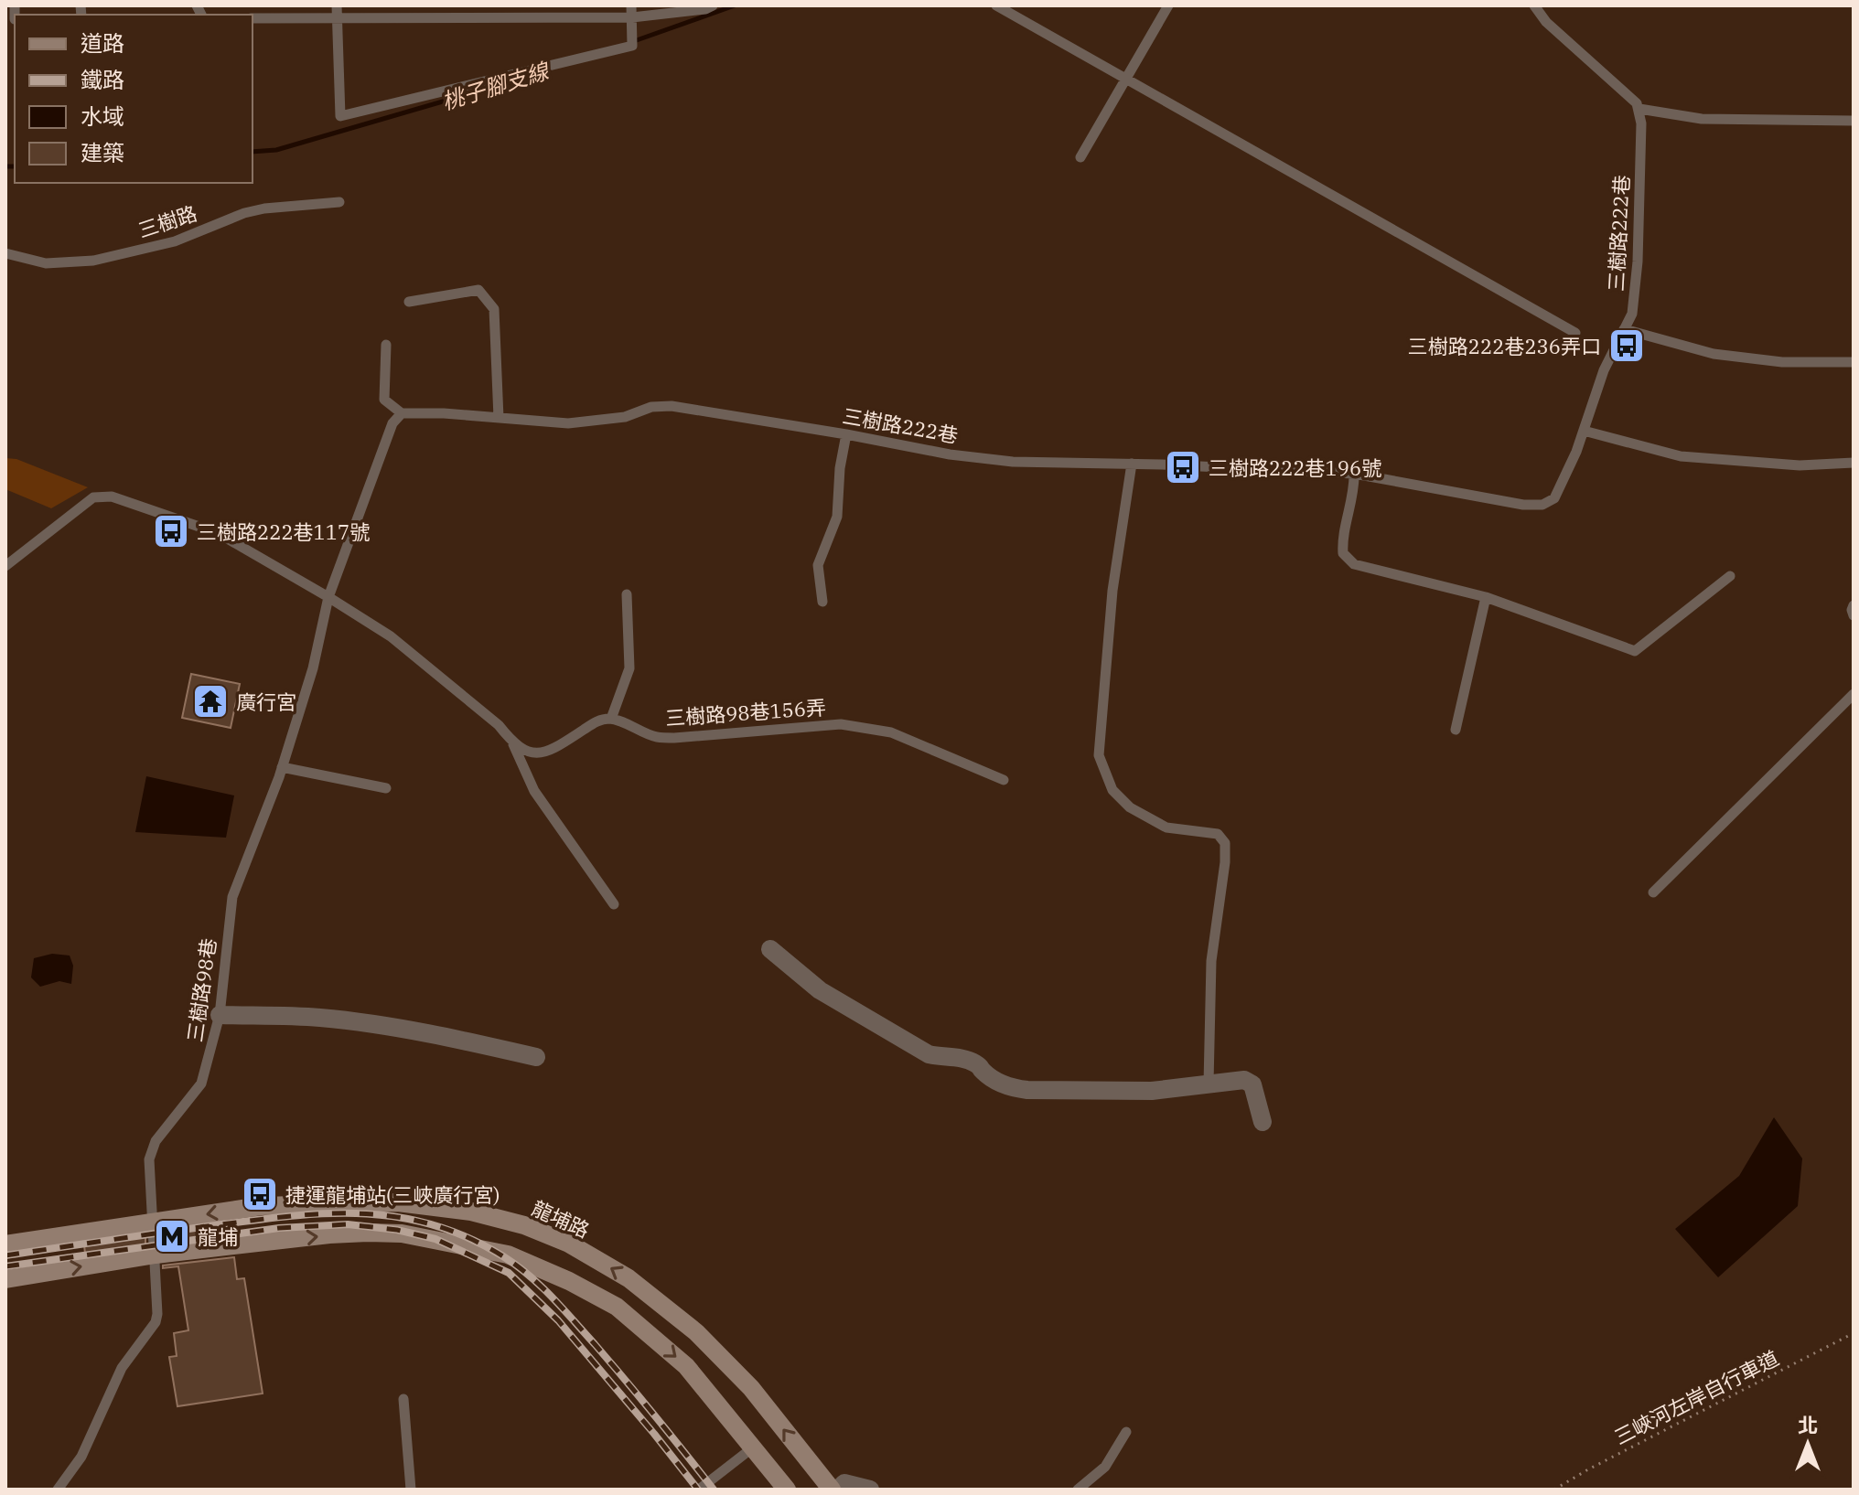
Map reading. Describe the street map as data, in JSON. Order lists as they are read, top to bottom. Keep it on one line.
{"streets":{"street":["龍埔路"],"lane":["三樹路","三樹路222巷","三樹路98巷156弄","三樹路98巷"],"path":["三峽河左岸自行車道"]},"crossings":[["三樹路98巷","龍埔路"]],"water":["桃子腳支線"],"places":{"bus stop":["三樹路222巷236弄口","三樹路222巷196號","三樹路222巷117號","捷運龍埔站(三峽廣行宮)"],"temple":["廣行宮"],"metro station":["龍埔"]},"legend":["道路","鐵路","水域","建築"],"north":"top"}
